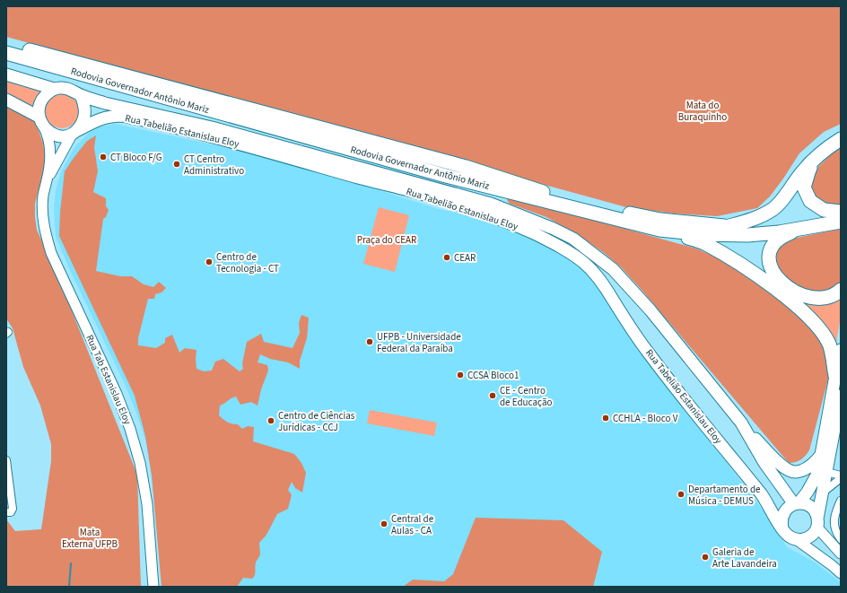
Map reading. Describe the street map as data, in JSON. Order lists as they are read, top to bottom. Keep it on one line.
{"streets":{"highway":["Rodovia Governador Antônio Mariz"],"main road":["Rua Tabelião Estanislau Eloy"],"street":["Rua Tab Estanislau Eloy"]},"crossings":[["Rua Tabelião Estanislau Eloy","Rua Tab Estanislau Eloy"]],"parks":["Mata do Buraquinho","Praça do CEAR","Mata Externa UFPB"],"places":["CT Bloco F/G","CT Centro Administrativo","CEAR","Centro de Tecnologia - CT","UFPB - Universidade Federal da Paraíba","CCSA Bloco1","CE - Centro de Educação","CCHLA - Bloco V","Centro de Ciências Jurídicas - CCJ","Departamento de Música - DEMUS","Central de Aulas - CA","Galeria de Arte Lavandeira"]}
